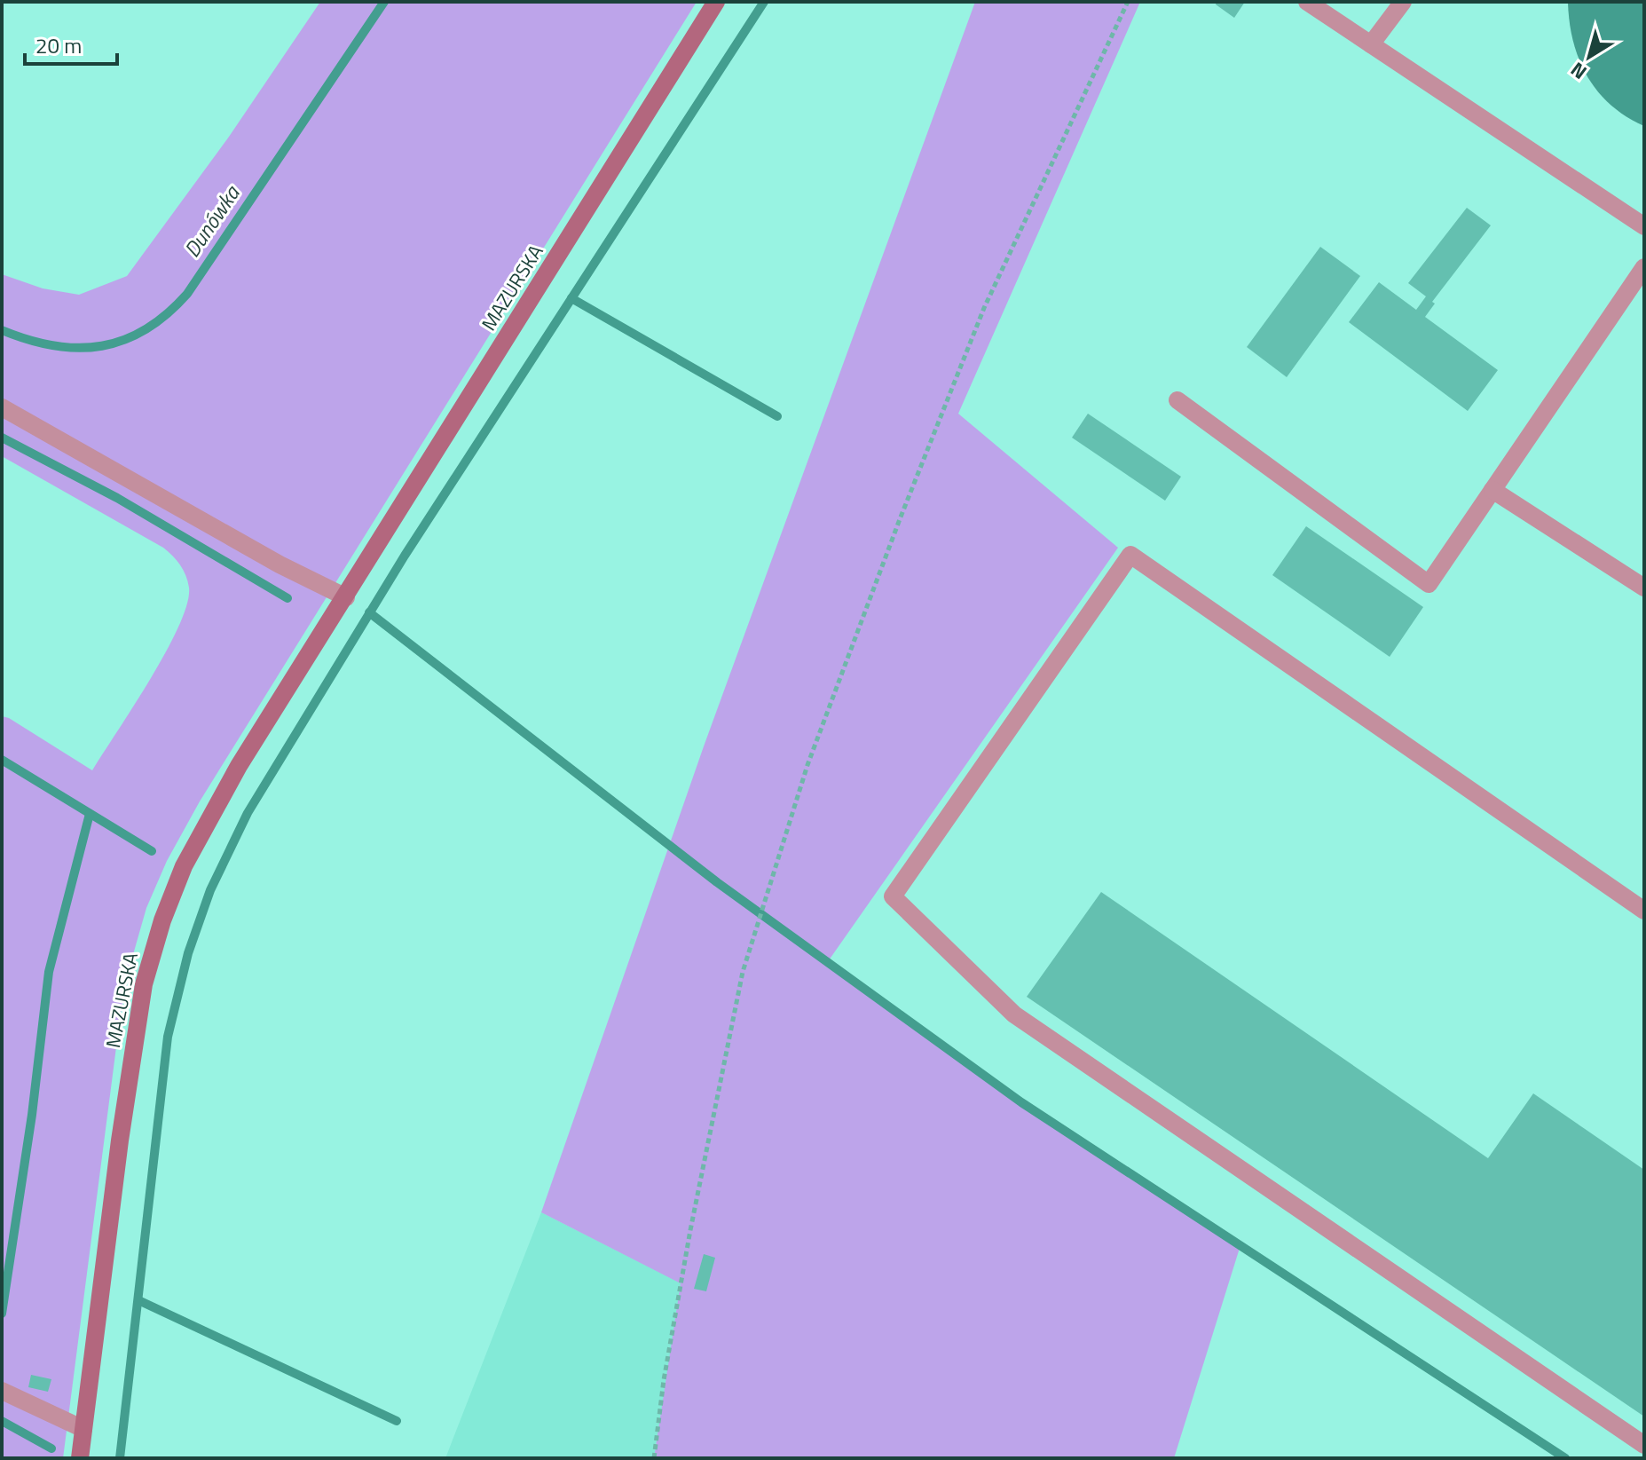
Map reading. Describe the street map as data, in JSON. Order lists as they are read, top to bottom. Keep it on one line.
{"streets":{"main road":["MAZURSKA"]},"water":["Dunówka"],"scale_bar":"20 m","north":"bottom left"}
